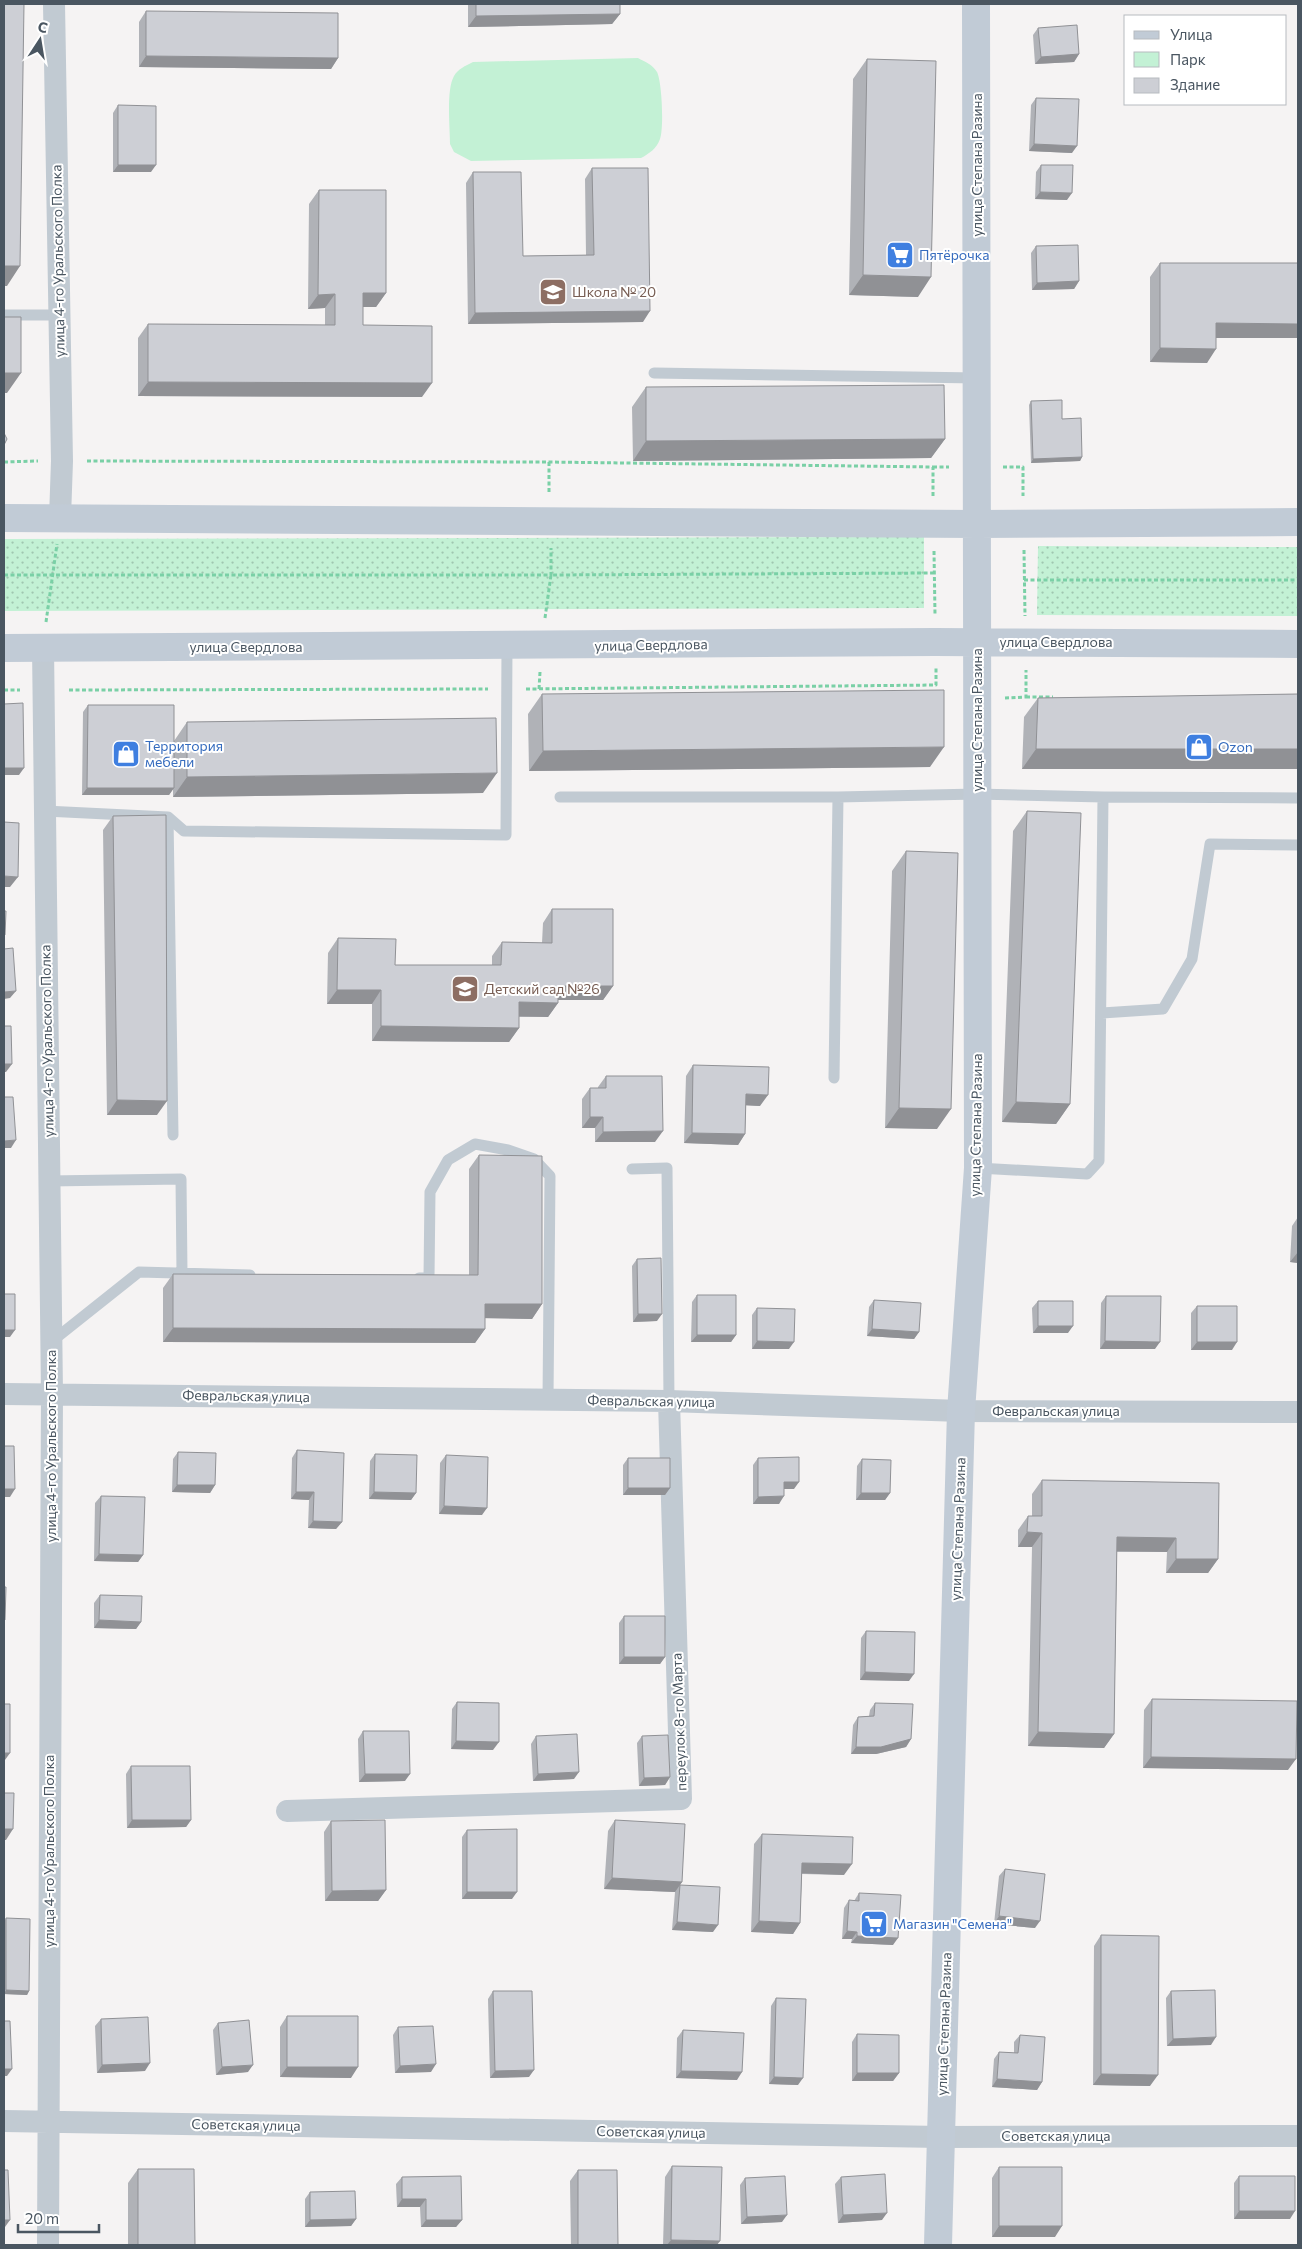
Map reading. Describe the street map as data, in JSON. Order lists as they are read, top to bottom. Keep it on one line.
{"streets":{"main road":["улица Степана Разина","улица Свердлова"],"street":["улица 4-го Уральского Полка","Февральская улица","переулок 8-го Марта","Советская улица"]},"crossings":[["улица Степана Разина","улица Свердлова"],["улица Степана Разина","Февральская улица"],["улица Степана Разина","Советская улица"],["улица 4-го Уральского Полка","улица Свердлова"],["улица 4-го Уральского Полка","Февральская улица"],["улица 4-го Уральского Полка","Советская улица"],["Февральская улица","переулок 8-го Марта"]],"places":{"supermarket":["Пятёрочка","Магазин \"Семена\""],"school or university":["Школа № 20","Детский сад №26"],"shop":["Ozon","Территория мебели"]},"legend":["Улица","Парк","Здание"],"scale_bar":"20 m","north":"top"}
